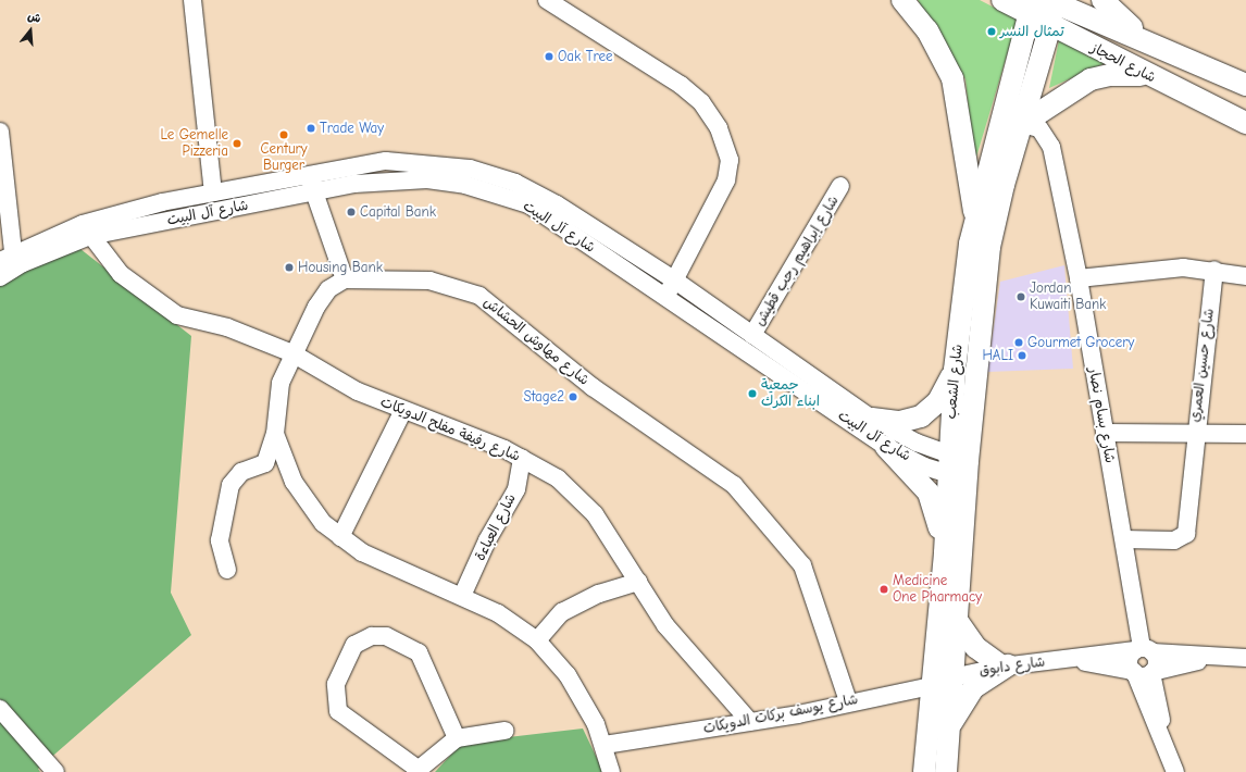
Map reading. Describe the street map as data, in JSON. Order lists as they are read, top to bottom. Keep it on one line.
{"streets":{"main road":["شارع الحجاز","شارع الشعب"],"street":["شارع آل البيت","شارع إبراهيم رجب قطيش","شارع مهاوش الحشاش","شارع حسين العمري","شارع بسام نصار","شارع رفيفة مفلح الدويكات","شارع العباءة","شارع دابوق","شارع يوسف بركات الدويكات"]},"crossings":[["شارع الحجاز","شارع الشعب"],["شارع آل البيت","شارع إبراهيم رجب قطيش"],["شارع آل البيت","شارع الشعب"],["شارع آل البيت","شارع رفيفة مفلح الدويكات"],["شارع مهاوش الحشاش","شارع يوسف بركات الدويكات"],["شارع حسين العمري","شارع بسام نصار"],["شارع الشعب","شارع بسام نصار"],["شارع الشعب","شارع دابوق"],["شارع الشعب","شارع يوسف بركات الدويكات"],["شارع بسام نصار","شارع دابوق"],["شارع رفيفة مفلح الدويكات","شارع العباءة"],["شارع رفيفة مفلح الدويكات","شارع يوسف بركات الدويكات"]],"places":["تمثال النسر","Oak Tree","Trade Way","Century Burger","Le Gemelle Pizzeria","Capital Bank","Housing Bank","Jordan Kuwaiti Bank","Gourmet Grocery","HALI","جمعية ابناء الكرك","Stage2","Medicine One Pharmacy"],"north":"top"}
